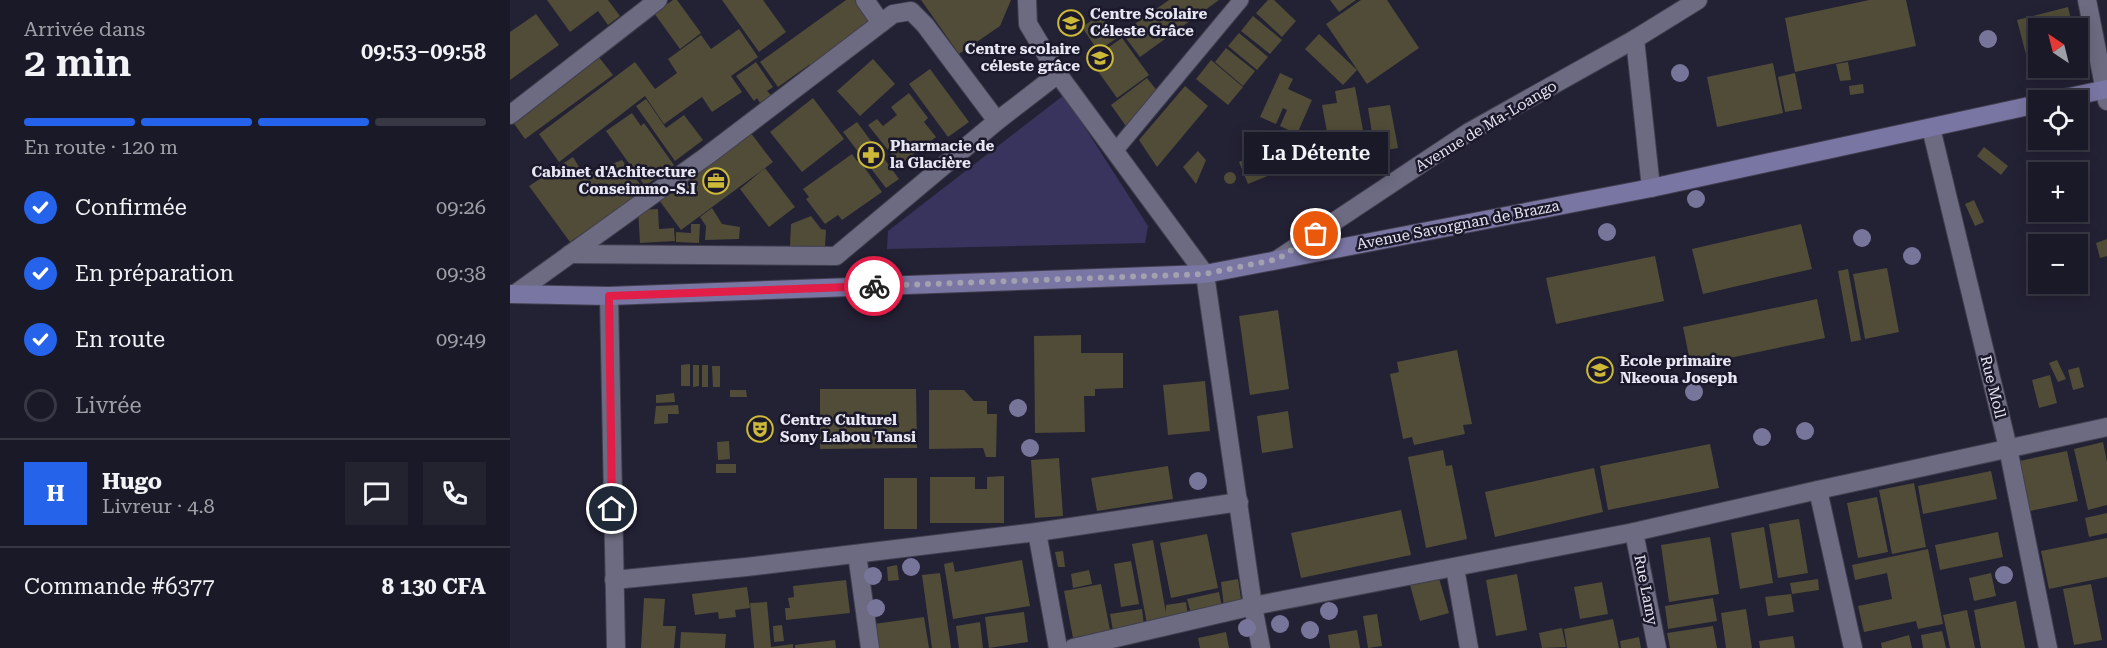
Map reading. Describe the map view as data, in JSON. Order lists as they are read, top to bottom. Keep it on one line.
{"streets":{"main road":["Avenue Savorgnan de Brazza"],"street":["Avenue de Ma-Loango","Rue Moll","Rue Lamy"]},"crossings":[["Avenue de Ma-Loango","Avenue Savorgnan de Brazza"],["Avenue Savorgnan de Brazza","Rue Moll"]],"places":{"school or university":["Centre Scolaire Céleste Grâce","Centre scolaire céleste grâce","Ecole primaire Nkeoua Joseph"],"pharmacy":["Pharmacie de la Glacière"],"office":["Cabinet d'Achitecture Conseimmo-S.I"],"other":["La Détente"],"theatre":["Centre Culturel Sony Labou Tansi"]},"north":"top left","page":{"heading":["2 min","Arrivée dans","09:53–09:58"],"panel":["Hugo","Livreur · 4.8","Commande #6377","8 130 CFA"],"map_buttons":["+","−"],"bar":"En route · 120 m","bubble":"La Détente","list":[["Confirmée","09:26"],["En préparation","09:38"],["En route","09:49"],"Livrée"],"round":"H"}}
